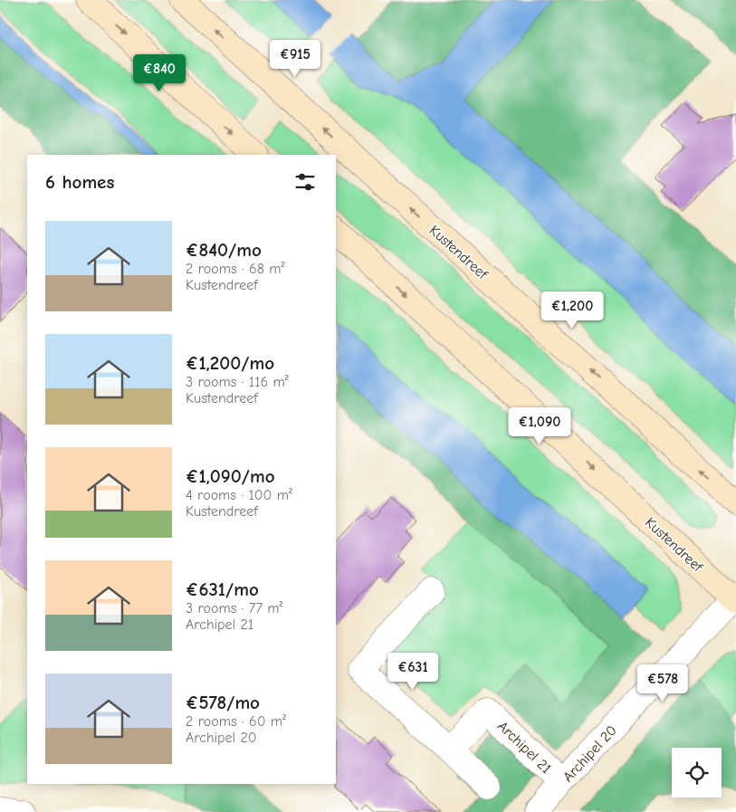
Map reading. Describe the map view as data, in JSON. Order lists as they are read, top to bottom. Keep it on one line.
{"streets":{"main road":["Kustendreef"],"street":["Archipel 21","Archipel 20"]},"crossings":[["Kustendreef","Archipel 20"],["Archipel 21","Archipel 20"]],"page":{"price":["€915","€840","€1,200","€1,090","€631","€578"],"heading":"6 homes","list":[{"name":"€840/mo","note":"2 rooms · 68 m² · Kustendreef"},{"name":"€1,200/mo","note":"3 rooms · 116 m² · Kustendreef"},{"name":"€1,090/mo","note":"4 rooms · 100 m² · Kustendreef"},{"name":"€631/mo","note":"3 rooms · 77 m² · Archipel 21"},{"name":"€578/mo","note":"2 rooms · 60 m² · Archipel 20"}]}}
